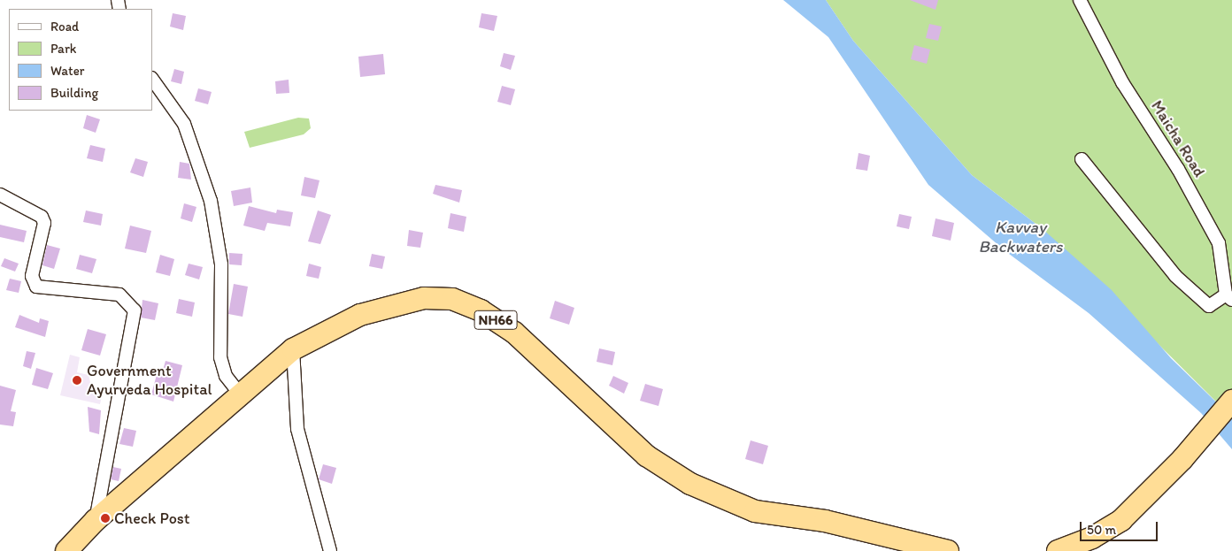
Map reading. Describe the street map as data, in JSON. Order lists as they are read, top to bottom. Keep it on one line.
{"streets":{"highway":["NH66"],"street":["Maicha Road"]},"water":["Kavvay Backwaters"],"places":["Government Ayurveda Hospital","Check Post"],"legend":["Road","Park","Water","Building"],"scale_bar":"50 m"}
